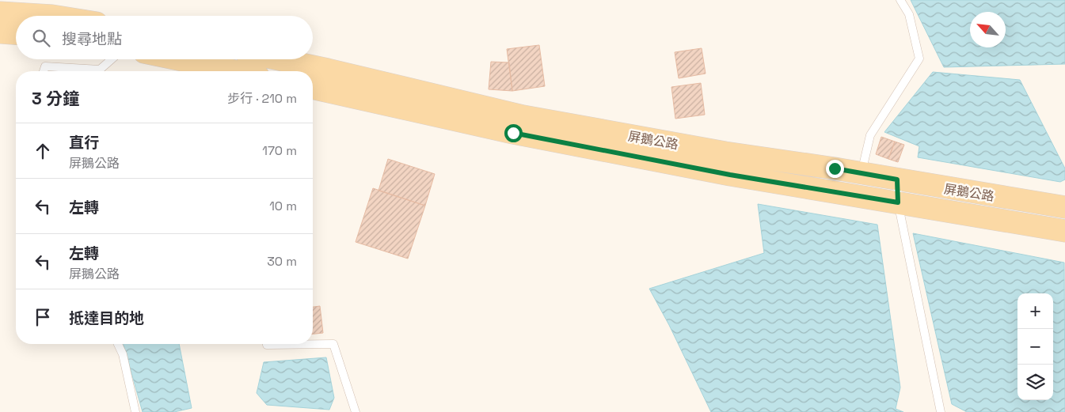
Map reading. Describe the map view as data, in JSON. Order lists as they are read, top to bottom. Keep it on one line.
{"streets":{"main road":["屏鵝公路"]},"north":"top left","page":{"search":"搜尋地點","heading":["3 分鐘","步行 · 210 m"],"list":[["直行","屏鵝公路","170 m"],["左轉","10 m"],["左轉","屏鵝公路","30 m"],"抵達目的地"],"map_buttons":["+","−"]}}
